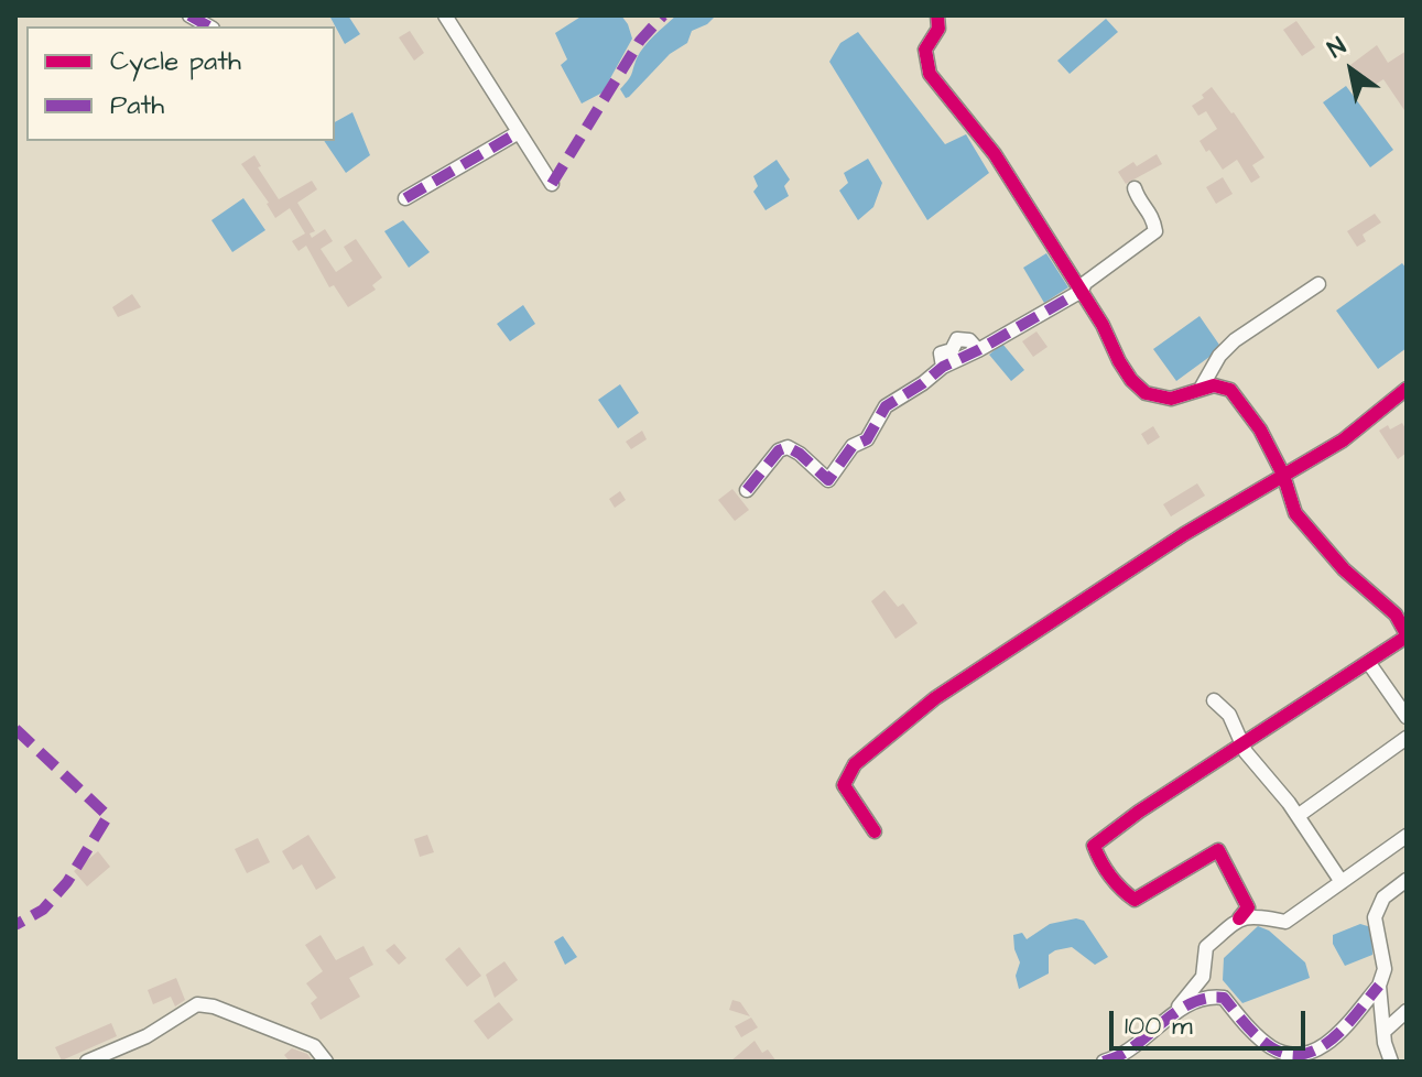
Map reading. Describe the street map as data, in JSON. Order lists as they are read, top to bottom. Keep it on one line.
{"legend":["Cycle path","Path"],"scale_bar":"100 m","north":"top left"}
